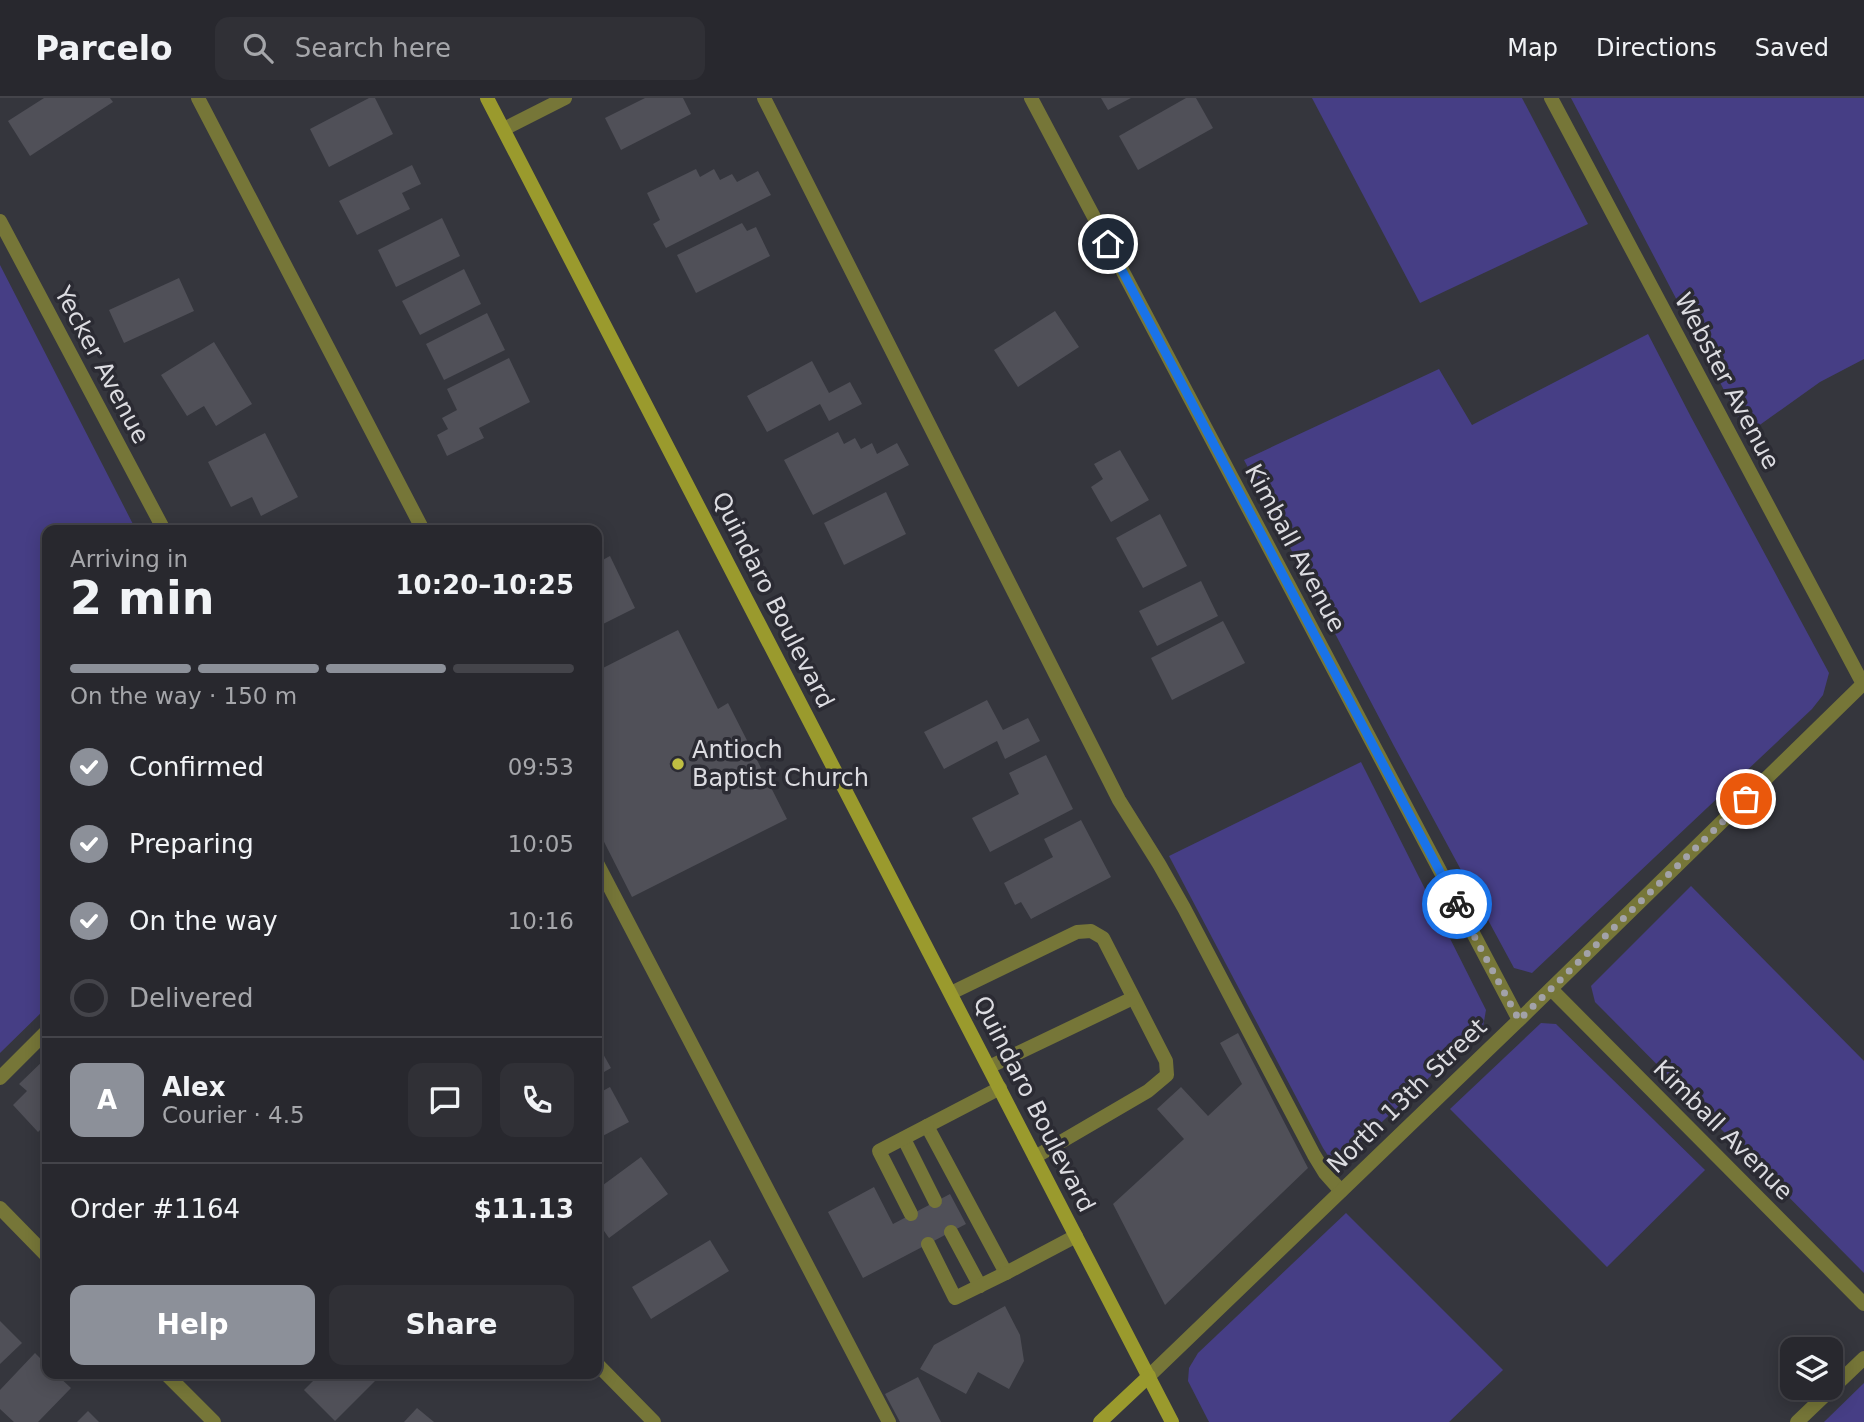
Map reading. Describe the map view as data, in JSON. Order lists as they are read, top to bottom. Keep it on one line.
{"streets":{"main road":["Quindaro Boulevard","North 13th Street"],"street":["Yecker Avenue","Webster Avenue","Kimball Avenue"]},"crossings":[["Webster Avenue","North 13th Street"],["Kimball Avenue","North 13th Street"],["Quindaro Boulevard","North 13th Street"]],"places":["Antioch Baptist Church"],"page":{"header":"Parcelo","search":"Search here","nav":["Map","Directions","Saved"],"heading":["2 min","Arriving in","10:20–10:25"],"panel":["Alex","Courier · 4.5","Order #1164","$11.13"],"bar":"On the way · 150 m","list":[["Confirmed","09:53"],["Preparing","10:05"],["On the way","10:16"],"Delivered"],"round":"A","buttons":["Help","Share"]}}
